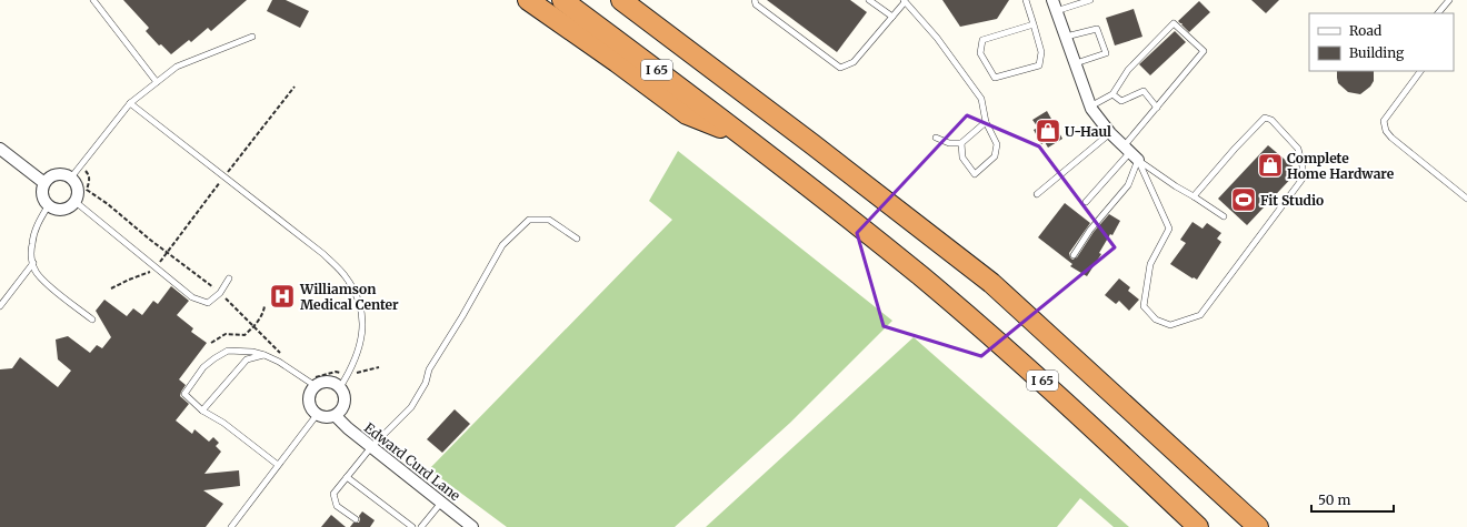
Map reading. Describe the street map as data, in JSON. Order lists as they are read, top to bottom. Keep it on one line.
{"streets":{"highway":["I 65"],"street":["Edward Curd Lane"]},"places":{"shop":["U-Haul","Complete Home Hardware"],"sports":["Fit Studio"],"hospital":["Williamson Medical Center"]},"legend":["Road","Building"],"scale_bar":"50 m"}
